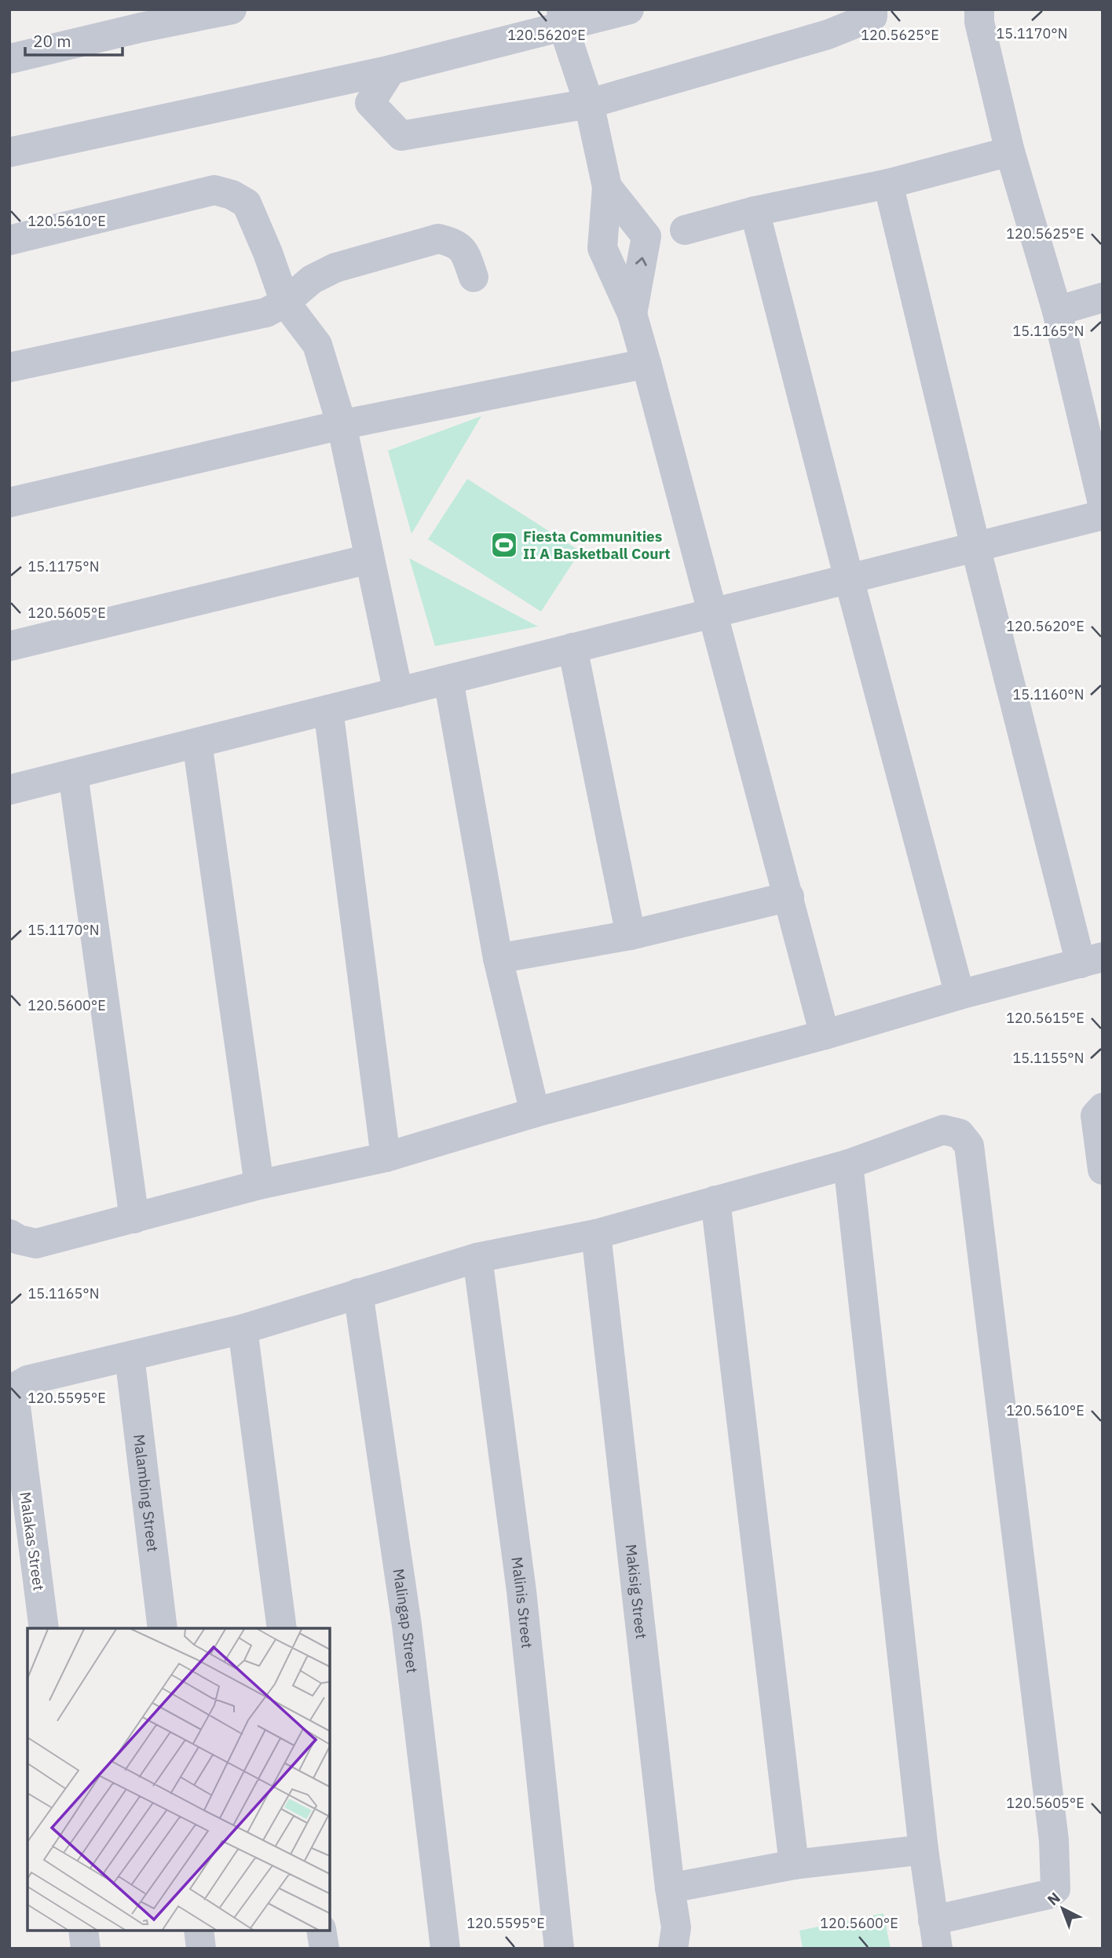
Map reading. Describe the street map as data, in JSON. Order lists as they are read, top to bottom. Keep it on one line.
{"streets":{"street":["Malambing Street","Malakas Street","Makisig Street","Malinis Street","Malingap Street"]},"crossings":[["Malambing Street","Malakas Street"]],"places":{"sports":["Fiesta Communities II A Basketball Court"]},"scale_bar":"20 m","north":"top left","coordinates":["15.1170°N","120.5625°E","120.5620°E","120.5610°E","15.1165°N","15.1175°N","120.5605°E","15.1160°N","120.5600°E","120.5615°E","15.1155°N","120.5595°E"]}
